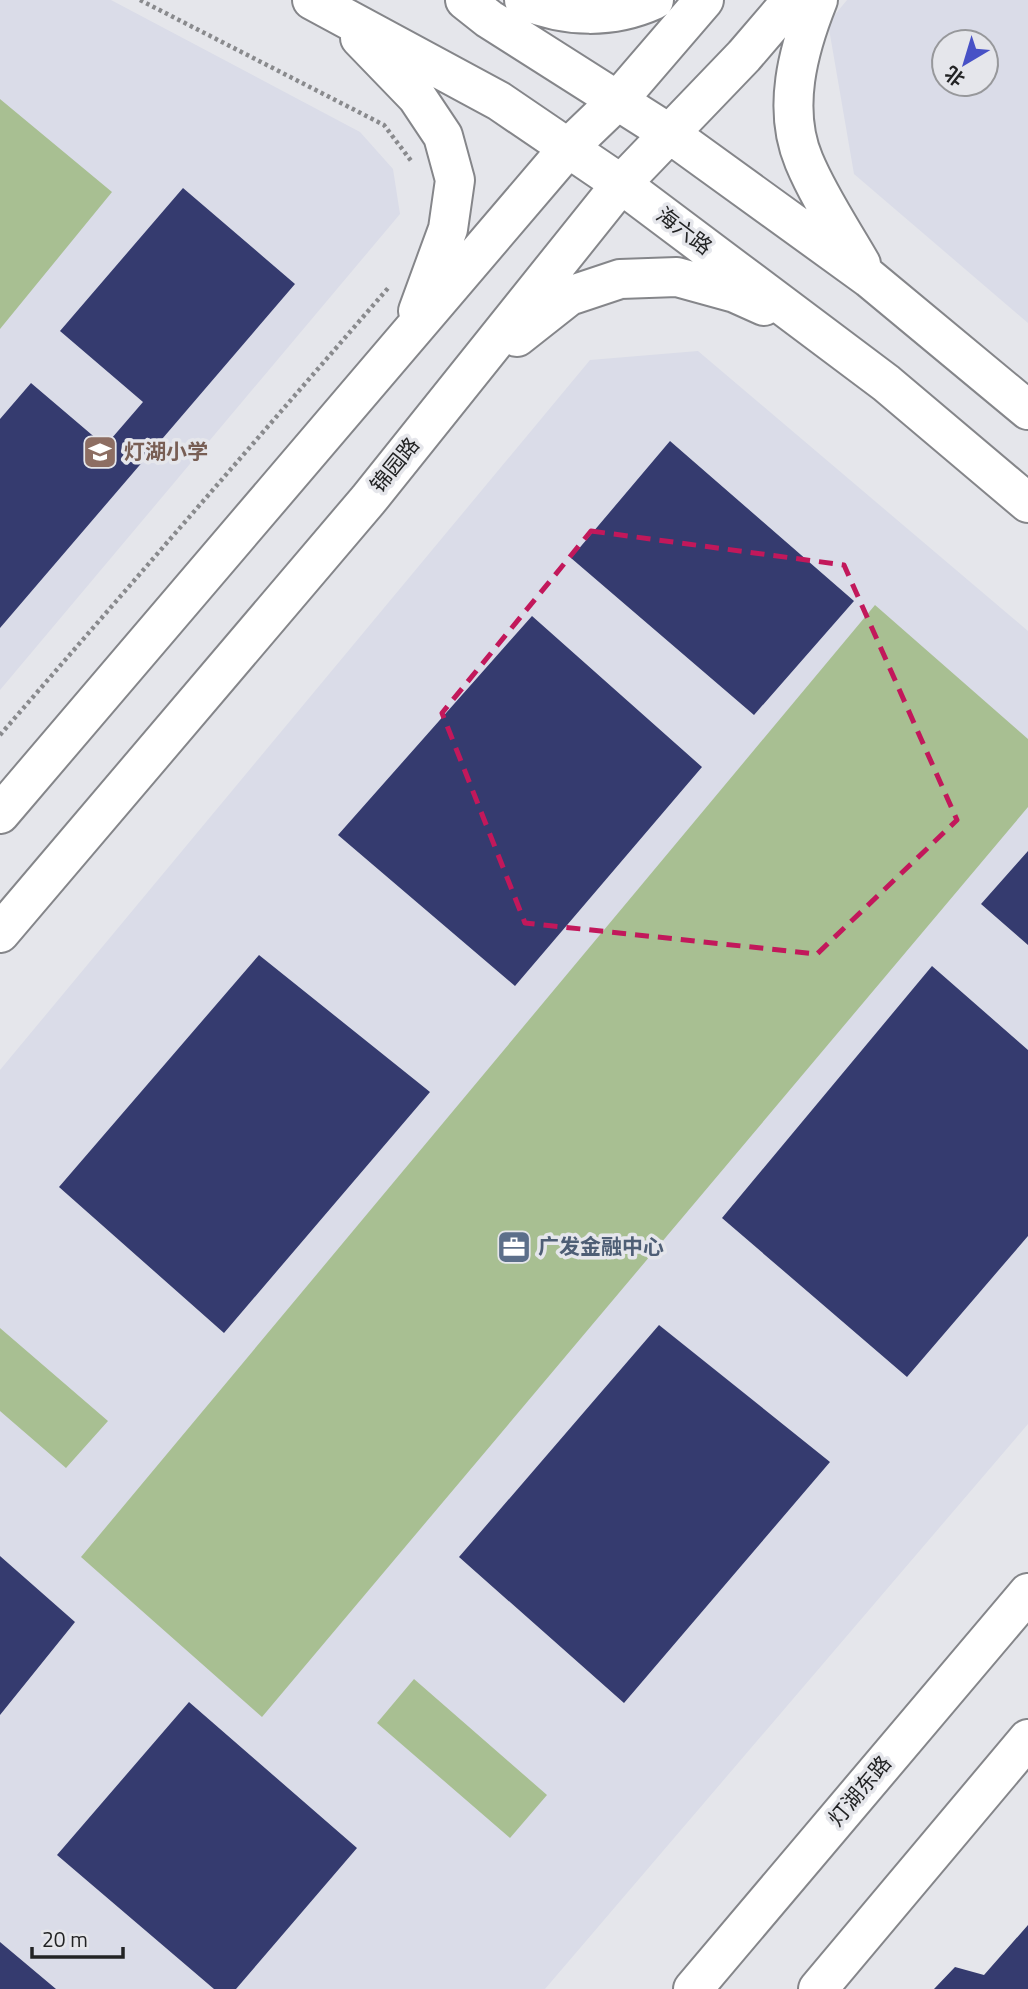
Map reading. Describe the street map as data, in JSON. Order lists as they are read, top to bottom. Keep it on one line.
{"streets":{"main road":["海六路","锦园路","灯湖东路"]},"crossings":[["海六路","锦园路"]],"places":{"school or university":["灯湖小学"],"office":["广发金融中心"]},"scale_bar":"20 m","north":"bottom left"}
